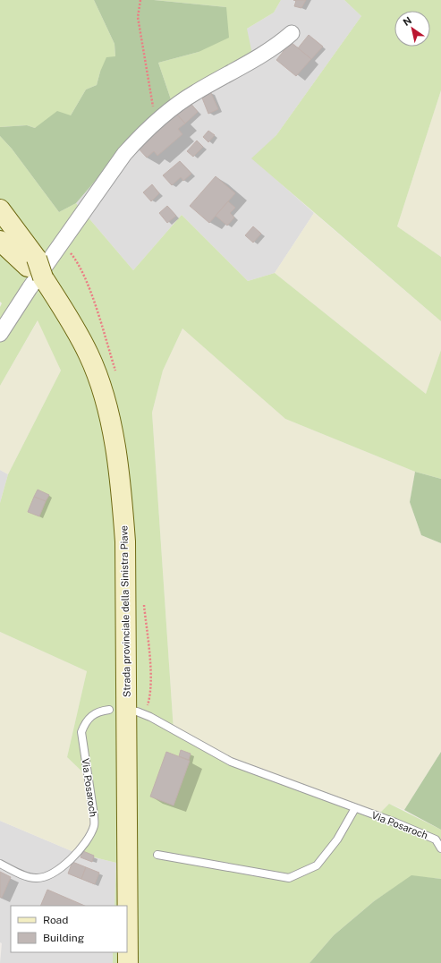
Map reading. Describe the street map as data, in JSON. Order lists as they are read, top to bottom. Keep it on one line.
{"streets":{"main road":["Strada provinciale della Sinistra Piave"],"lane":["Via Posaroch"]},"legend":["Road","Building"],"north":"top left"}
